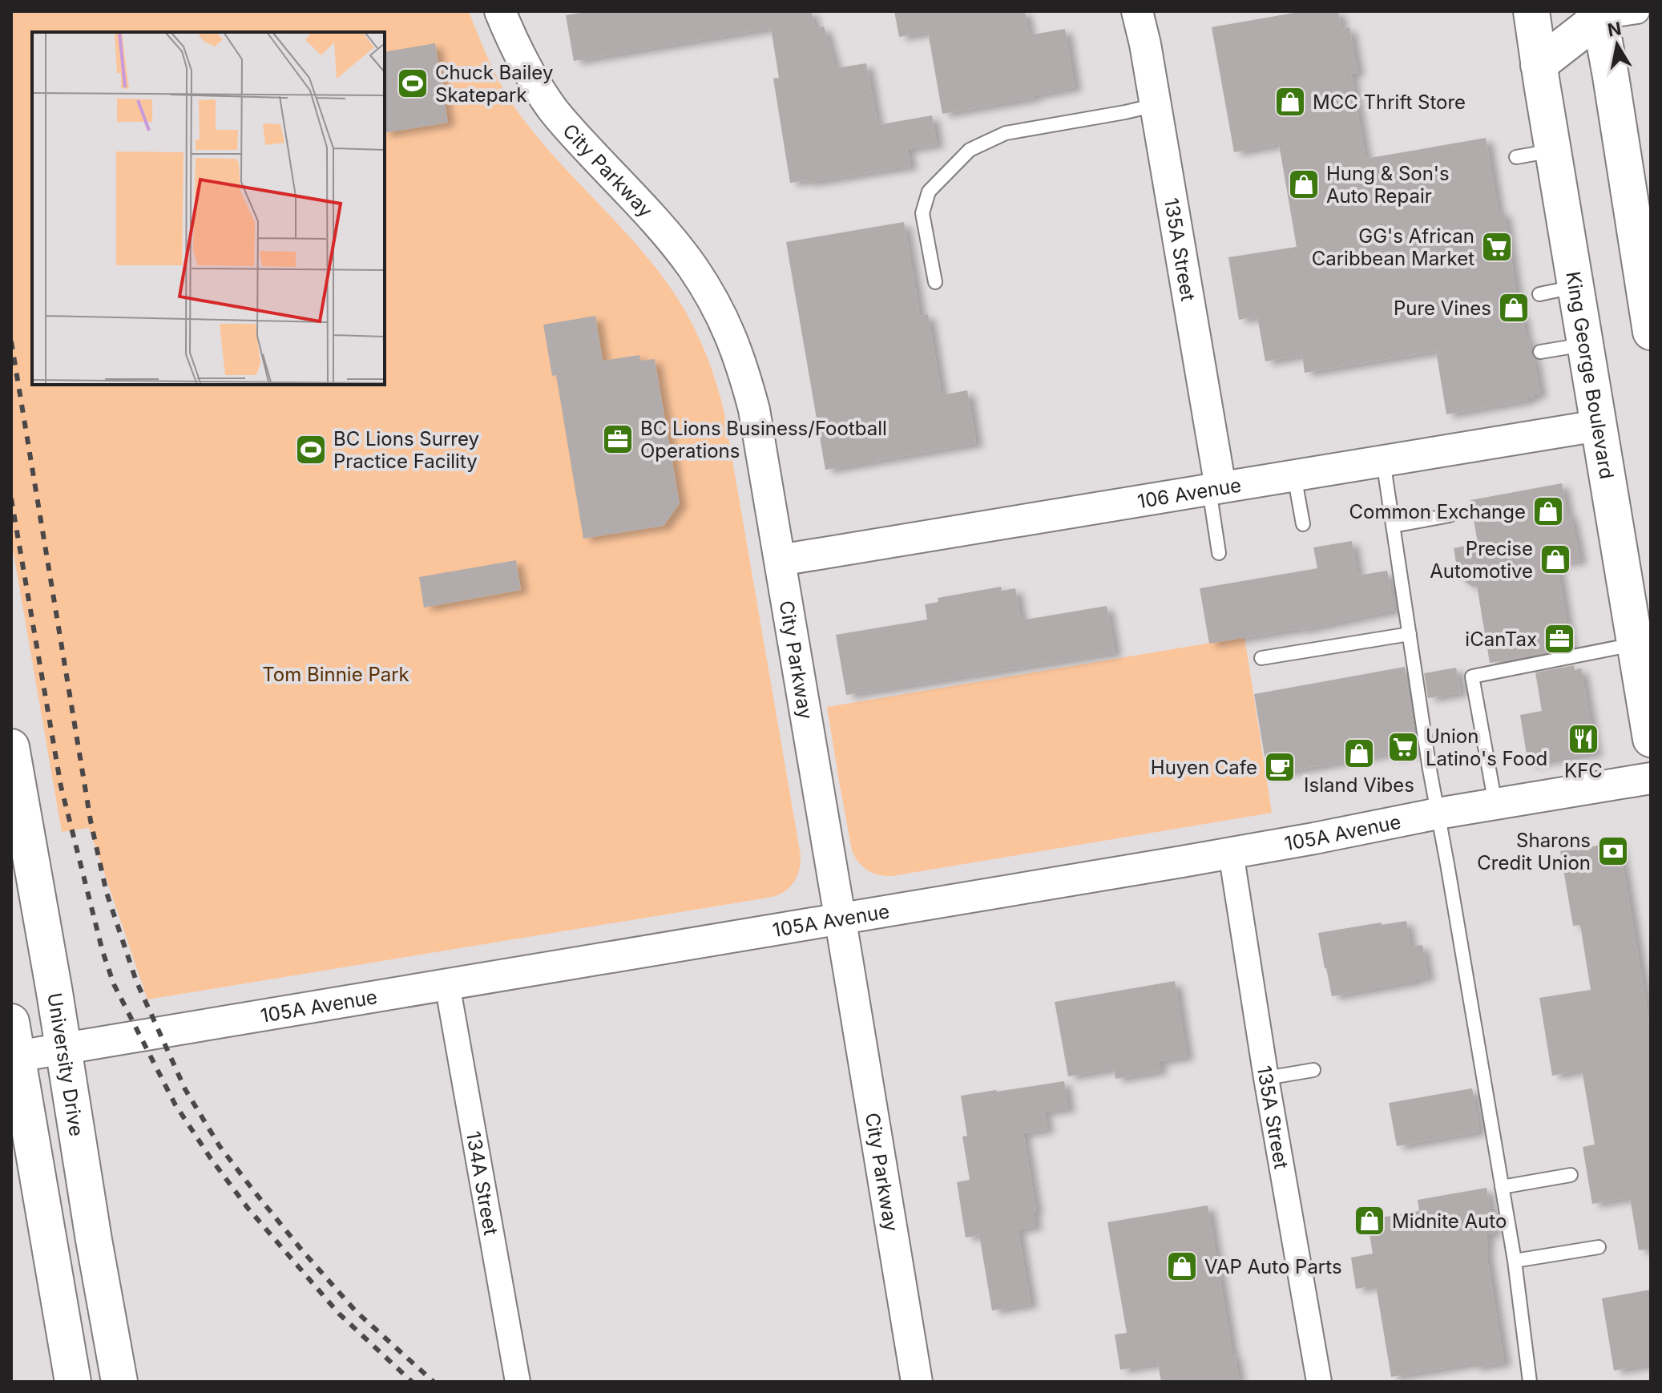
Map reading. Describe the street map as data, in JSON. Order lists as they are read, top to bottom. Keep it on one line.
{"streets":{"main road":["King George Boulevard","University Drive"],"street":["City Parkway","135A Street","106 Avenue","105A Avenue","134A Street"]},"crossings":[["City Parkway","106 Avenue"],["City Parkway","105A Avenue"],["135A Street","106 Avenue"],["135A Street","105A Avenue"],["King George Boulevard","106 Avenue"],["105A Avenue","University Drive"],["105A Avenue","134A Street"]],"parks":["Tom Binnie Park"],"places":{"sports":["Chuck Bailey Skatepark","BC Lions Surrey Practice Facility"],"shop":["MCC Thrift Store","Hung & Son's Auto Repair","Pure Vines","Common Exchange","Precise Automotive","Island Vibes","Midnite Auto","VAP Auto Parts"],"supermarket":["GG's African Caribbean Market","Union Latino's Food"],"office":["BC Lions Business/Football Operations","iCanTax"],"restaurant":["KFC"],"cafe":["Huyen Cafe"],"bank":["Sharons Credit Union"]},"north":"top"}
